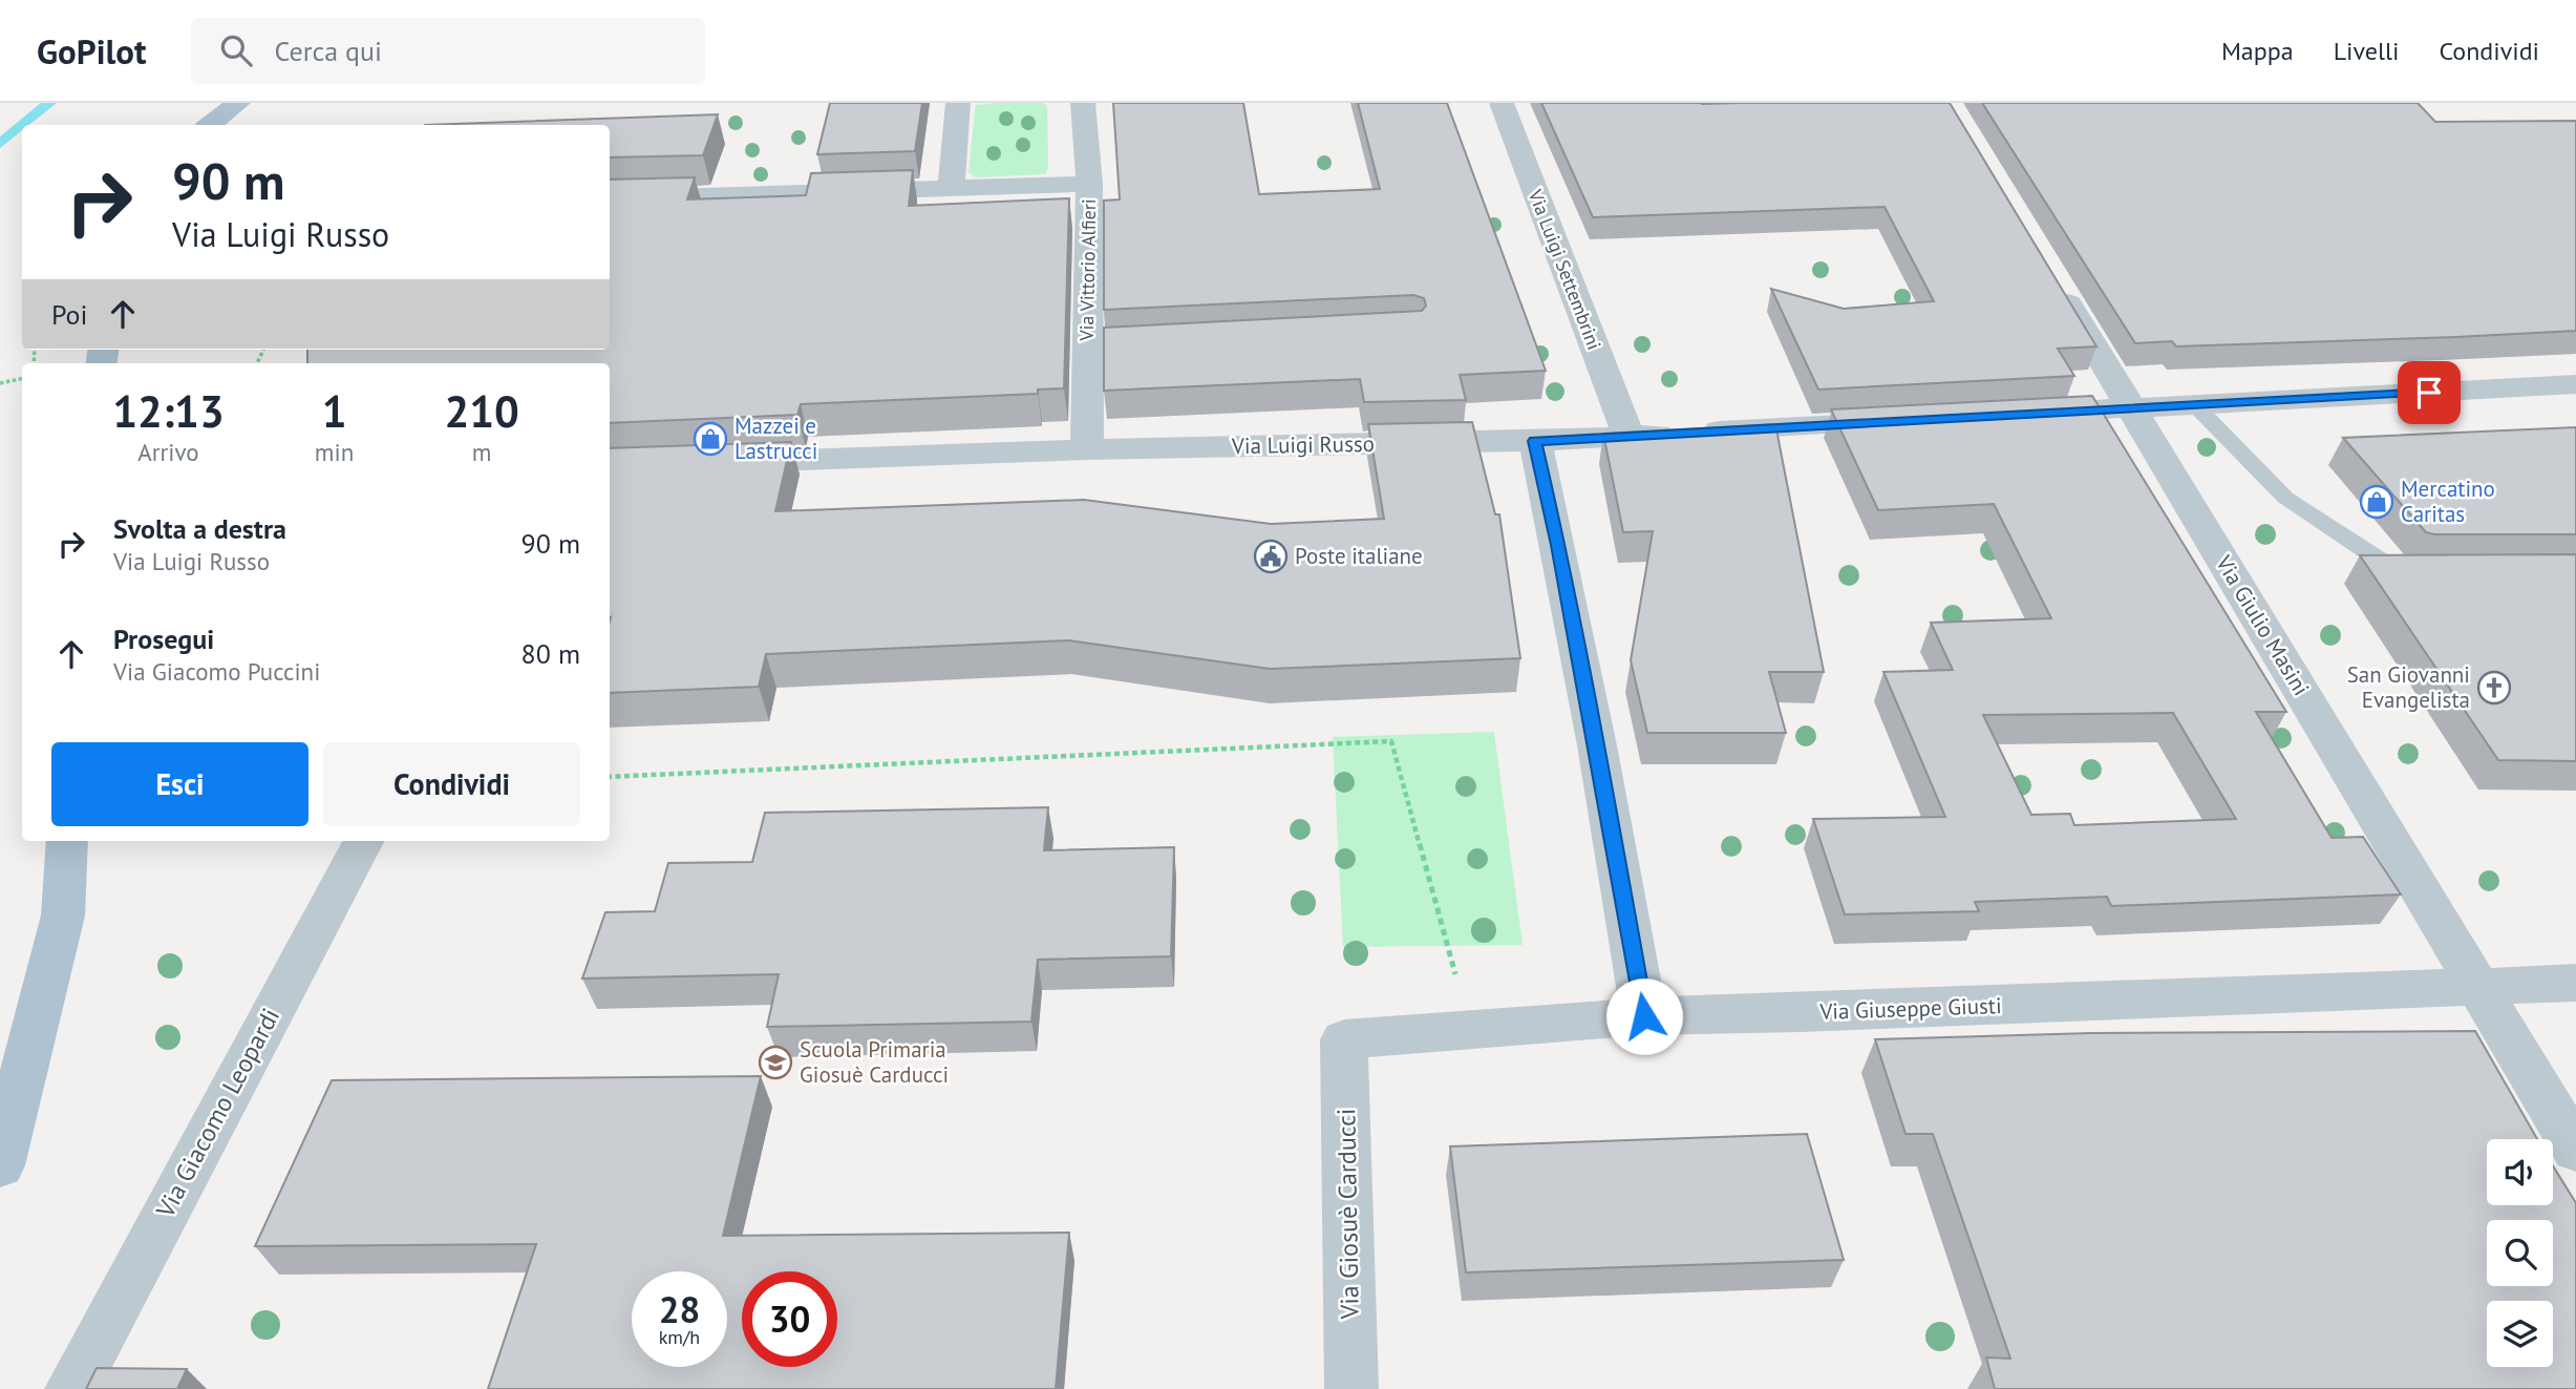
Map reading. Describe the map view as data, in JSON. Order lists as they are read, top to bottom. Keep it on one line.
{"streets":{"street":["Via Vittorio Alfieri","Via Luigi Settembrini","Via Luigi Russo","Via Giulio Masini","Via Giuseppe Giusti","Via Giacomo Leopardi","Via Giosuè Carducci"]},"crossings":[["Via Vittorio Alfieri","Via Luigi Russo"],["Via Luigi Settembrini","Via Luigi Russo"],["Via Giulio Masini","Via Giuseppe Giusti"],["Via Giuseppe Giusti","Via Giosuè Carducci"]],"places":{"shop":["Mazzei e Lastrucci","Mercatino Caritas"],"public building":["Poste italiane"],"church":["San Giovanni Evangelista"],"school or university":["Scuola Primaria Giosuè Carducci"]},"page":{"header":"GoPilot","search":"Cerca qui","nav":["Mappa","Livelli","Condividi"],"turn":["90 m","Via Luigi Russo"],"then":"Poi","eta":["12:13","Arrivo","1","min","210","m"],"list":[{"name":"Svolta a destra","note":"Via Luigi Russo","value":"90 m"},{"name":"Prosegui","note":"Via Giacomo Puccini","value":"80 m"}],"buttons":["Esci","Condividi"],"speed":"28 km/h","limit":"30"}}
